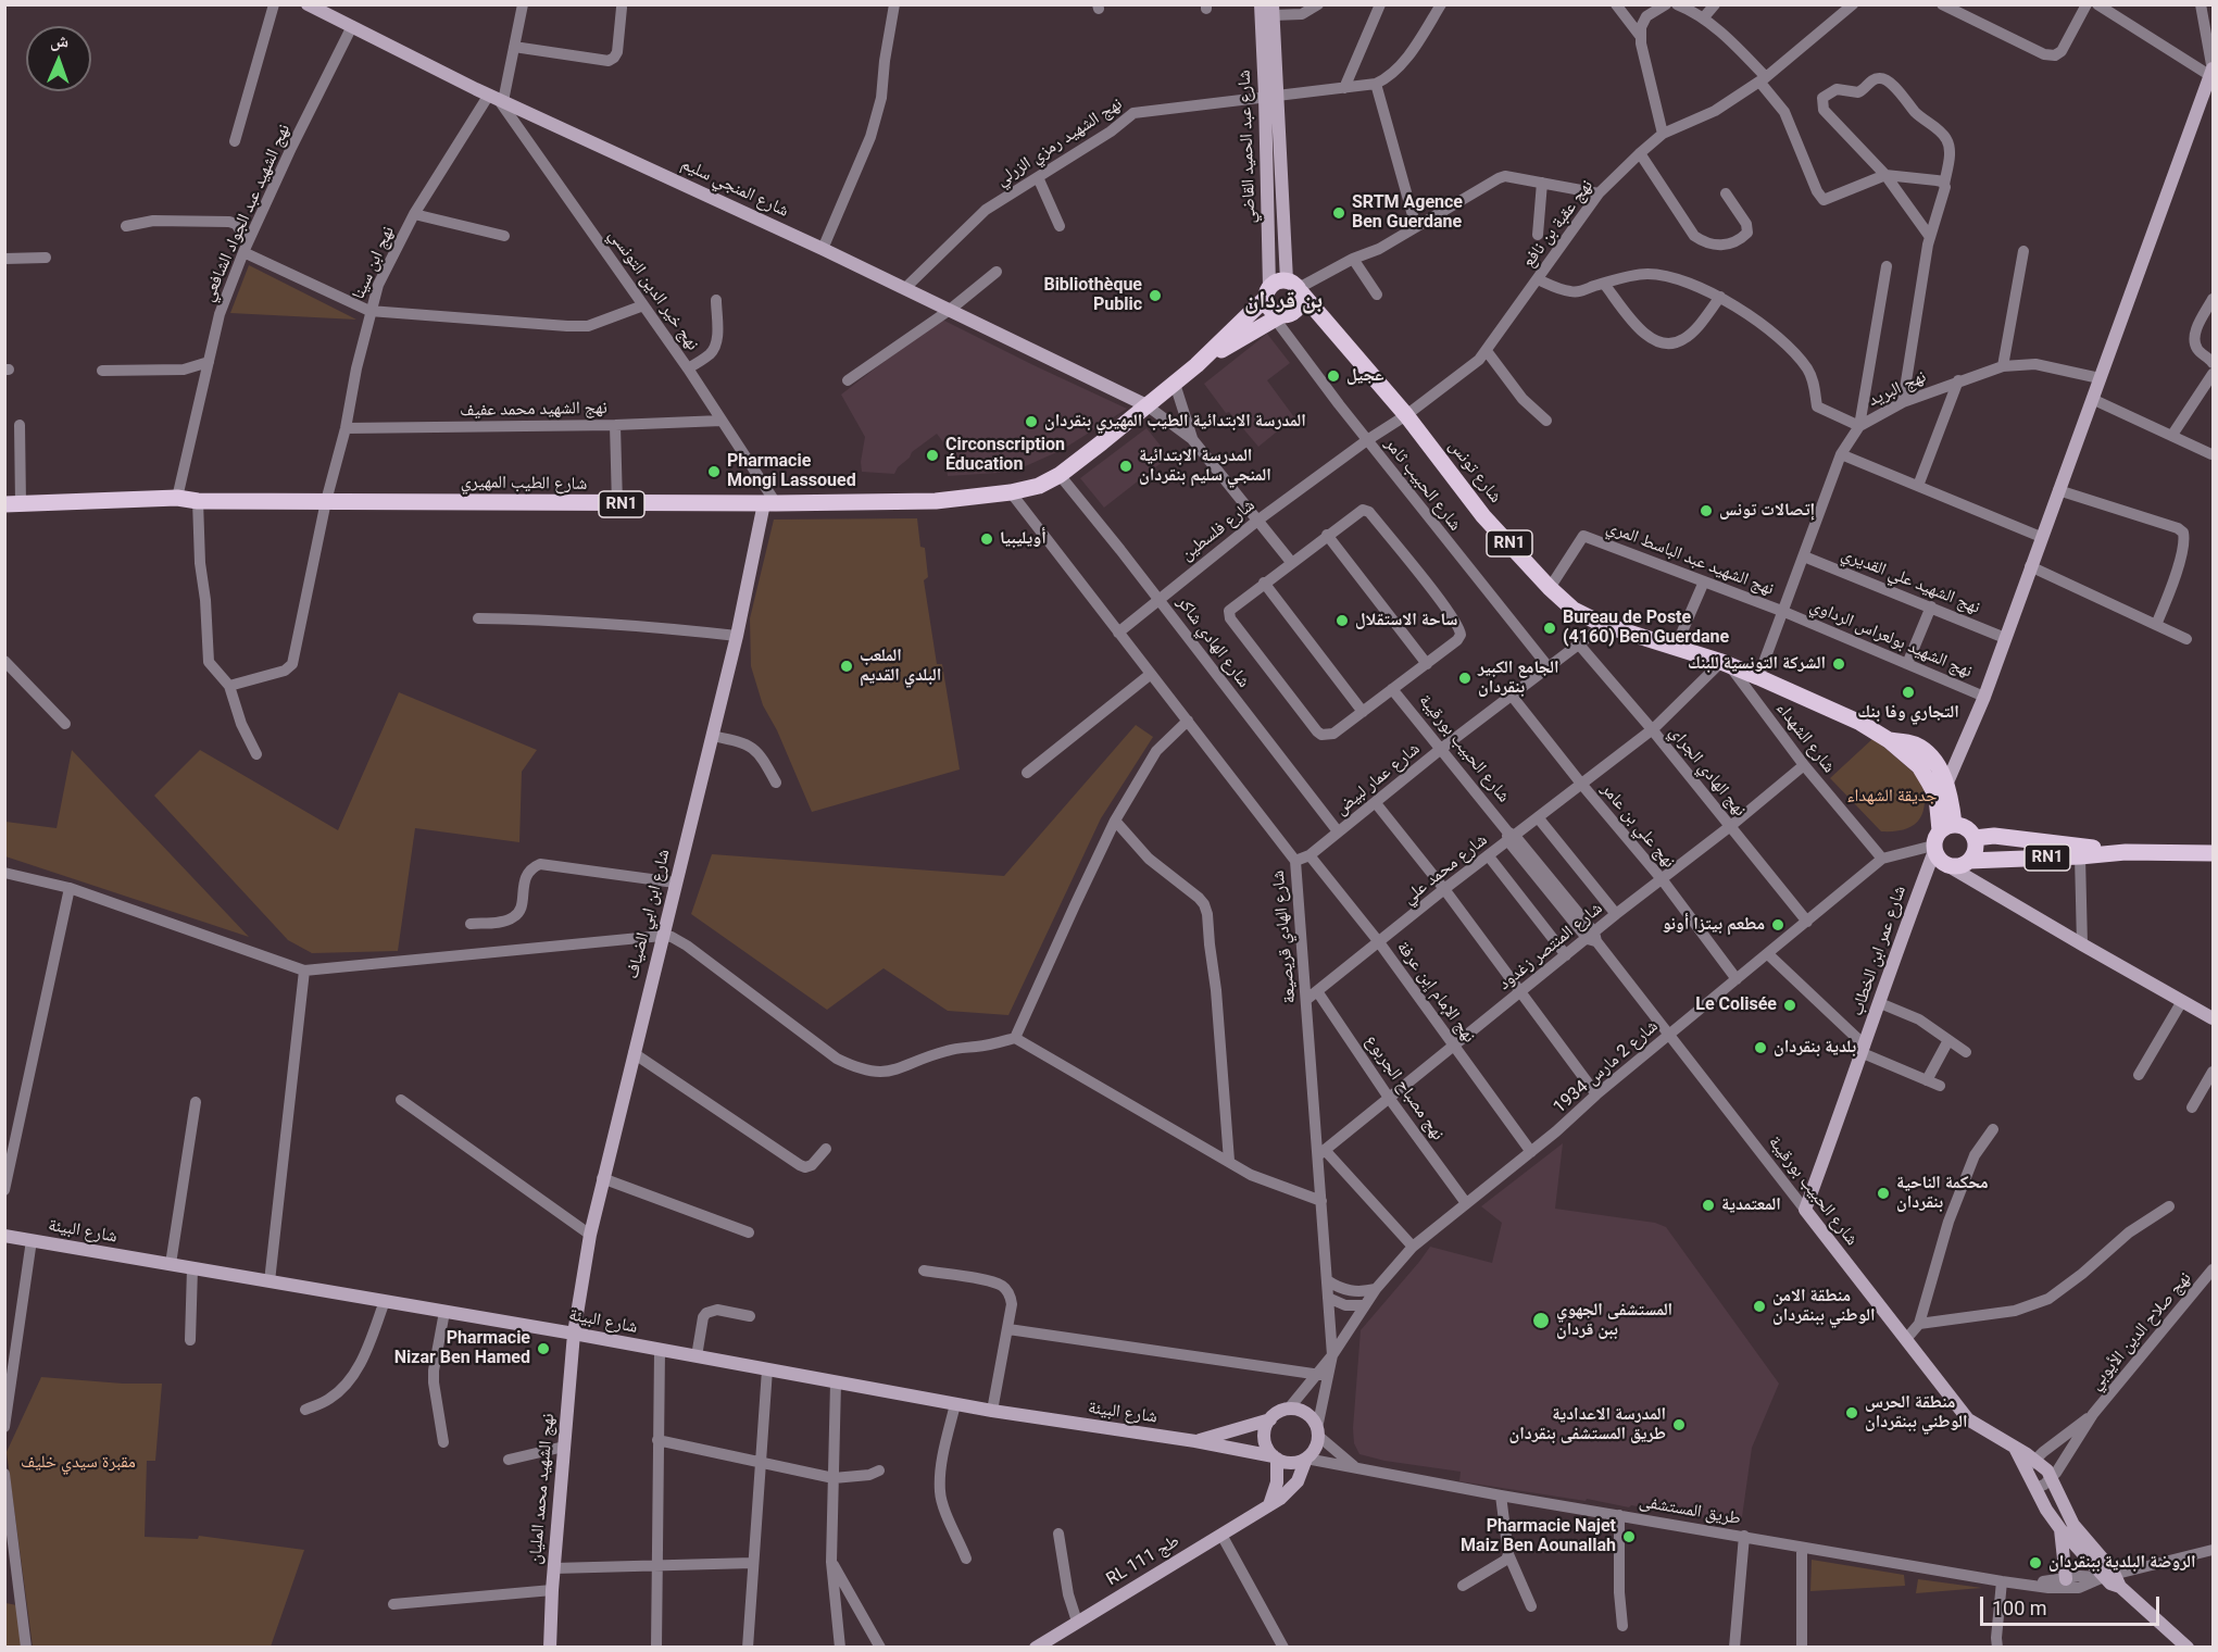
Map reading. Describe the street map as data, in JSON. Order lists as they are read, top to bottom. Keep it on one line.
{"streets":{"main road":["شارع تونس","شارع الطيب المهيري","RN1"],"street":["نهج الشهيد رمزي الزرلي","شارع عبد الحميد القاضي","شارع المنجي سليم","نهج الشهيد عبد الجواد الشافعي","نهج عقبة بن نافع","نهج ابن سينا","نهج خير الدين التونسي","نهج البريد","نهج الشهيد محمد عفيف","شارع الحبيب ثامر","شارع فلسطين","نهج الشهيد عبد الباسط المري","نهج الشهيد علي القديري","نهج الشهيد بولعراس الرداوي","شارع الهادي شاكر","شارع الشهداء","شارع الحبيب بورقيبة","نهج الهادي الجراي","شارع عمار لبيض","نهج علي بن عامر","شارع محمد علي","شارع ابن ابي الضياف","شارع الهادي قريصيعة","شارع المنتصر زغدود","شارع عمر ابن الخطاب","نهج الإمام إبن عرفة","شارع 2 مارس 1934","نهج مصباح الجربوع","شارع البيئة","نهج صلاح الدين الأيوبي","نهج الشهيد محمد المليان","طريق المستشفى","RL طج 111"]},"crossings":[["نهج الشهيد رمزي الزرلي","شارع عبد الحميد القاضي"],["نهج الشهيد رمزي الزرلي","شارع المنجي سليم"],["شارع عبد الحميد القاضي","شارع تونس"],["شارع عبد الحميد القاضي","RN1"],["شارع المنجي سليم","نهج الشهيد عبد الجواد الشافعي"],["شارع المنجي سليم","نهج ابن سينا"],["شارع المنجي سليم","نهج خير الدين التونسي"],["شارع المنجي سليم","شارع الطيب المهيري"],["نهج الشهيد عبد الجواد الشافعي","شارع الطيب المهيري"],["نهج عقبة بن نافع","شارع تونس"],["نهج عقبة بن نافع","شارع فلسطين"],["نهج ابن سينا","نهج خير الدين التونسي"],["نهج ابن سينا","نهج الشهيد محمد عفيف"],["نهج ابن سينا","شارع الطيب المهيري"],["نهج خير الدين التونسي","نهج الشهيد محمد عفيف"],["نهج خير الدين التونسي","شارع الطيب المهيري"],["نهج خير الدين التونسي","شارع ابن ابي الضياف"],["نهج البريد","شارع تونس"],["نهج البريد","RN1"],["نهج البريد","نهج الشهيد عبد الباسط المري"],["نهج البريد","نهج الشهيد علي القديري"],["نهج البريد","نهج الشهيد بولعراس الرداوي"],["شارع تونس","RN1"],["شارع تونس","شارع فلسطين"],["شارع تونس","نهج الشهيد عبد الباسط المري"],["شارع تونس","شارع الشهداء"],["شارع تونس","شارع عمار لبيض"],["شارع تونس","شارع محمد علي"],["شارع الطيب المهيري","RN1"],["شارع الطيب المهيري","شارع الهادي شاكر"],["شارع الطيب المهيري","شارع ابن ابي الضياف"],["شارع الطيب المهيري","شارع الهادي قريصيعة"],["شارع الحبيب ثامر","RN1"],["شارع الحبيب ثامر","شارع فلسطين"],["شارع الحبيب ثامر","شارع عمار لبيض"],["RN1","شارع عمر ابن الخطاب"],["RN1","شارع 2 مارس 1934"],["شارع فلسطين","شارع الهادي شاكر"],["شارع فلسطين","شارع الهادي قريصيعة"],["نهج الشهيد عبد الباسط المري","نهج الشهيد بولعراس الرداوي"],["شارع الهادي شاكر","شارع عمار لبيض"],["شارع الشهداء","شارع محمد علي"],["شارع الشهداء","شارع المنتصر زغدود"],["شارع الشهداء","شارع 2 مارس 1934"],["شارع الحبيب بورقيبة","شارع عمار لبيض"],["شارع الحبيب بورقيبة","شارع محمد علي"],["شارع الحبيب بورقيبة","شارع المنتصر زغدود"],["شارع الحبيب بورقيبة","شارع عمر ابن الخطاب"],["شارع الحبيب بورقيبة","شارع 2 مارس 1934"],["شارع الحبيب بورقيبة","طريق المستشفى"],["نهج الهادي الجراي","شارع عمار لبيض"],["نهج الهادي الجراي","شارع محمد علي"],["نهج الهادي الجراي","شارع المنتصر زغدود"],["نهج الهادي الجراي","شارع 2 مارس 1934"],["شارع عمار لبيض","نهج علي بن عامر"],["شارع عمار لبيض","شارع الهادي قريصيعة"],["شارع عمار لبيض","نهج الإمام إبن عرفة"],["نهج علي بن عامر","شارع محمد علي"],["نهج علي بن عامر","شارع المنتصر زغدود"],["نهج علي بن عامر","شارع 2 مارس 1934"],["شارع محمد علي","شارع الهادي قريصيعة"],["شارع محمد علي","نهج الإمام إبن عرفة"],["شارع محمد علي","نهج مصباح الجربوع"],["شارع ابن ابي الضياف","شارع البيئة"],["شارع ابن ابي الضياف","نهج الشهيد محمد المليان"],["شارع الهادي قريصيعة","شارع المنتصر زغدود"],["شارع الهادي قريصيعة","شارع 2 مارس 1934"],["شارع المنتصر زغدود","نهج الإمام إبن عرفة"],["شارع المنتصر زغدود","نهج مصباح الجربوع"],["شارع عمر ابن الخطاب","شارع 2 مارس 1934"],["نهج الإمام إبن عرفة","شارع 2 مارس 1934"],["شارع 2 مارس 1934","نهج مصباح الجربوع"],["شارع البيئة","نهج الشهيد محمد المليان"],["شارع البيئة","طريق المستشفى"],["شارع البيئة","RL طج 111"],["طريق المستشفى","RL طج 111"]],"districts":["بن قردان"],"parks":["جديقة الشهداء","مقبرة سيدي خليف"],"places":["SRTM Agence Ben Guerdane","Bibliothèque Public","عجيل","المدرسة الابتدائية الطيب المهيري بنقردان","Circonscription Éducation","المدرسة الابتدائية المنجي سليم بنقردان","Pharmacie Mongi Lassoued","إتصالات تونس","أويليبيا","ساحة الاستقلال","Bureau de Poste (4160) Ben Guerdane","الشركة التونسية للبنك","الملعب البلدي القديم","الجامع الكبير بنقردان","التجاري وفا بنك","مطعم بيتزا أونو","Le Colisée","بلدية بنقردان","محكمة الناحية بنقردان","المعتمدية","منطقة الامن الوطني ببنقردان","المستشفى الجهوي ببن قردان","Pharmacie Nizar Ben Hamed","منطقة الحرس الوطني ببنقردان","المدرسة الاعدادية طريق المستشفى بنقردان","Pharmacie Najet Maiz Ben Aounallah","الروضة البلدية ببنقردان"],"scale_bar":"100 m","north":"top"}
